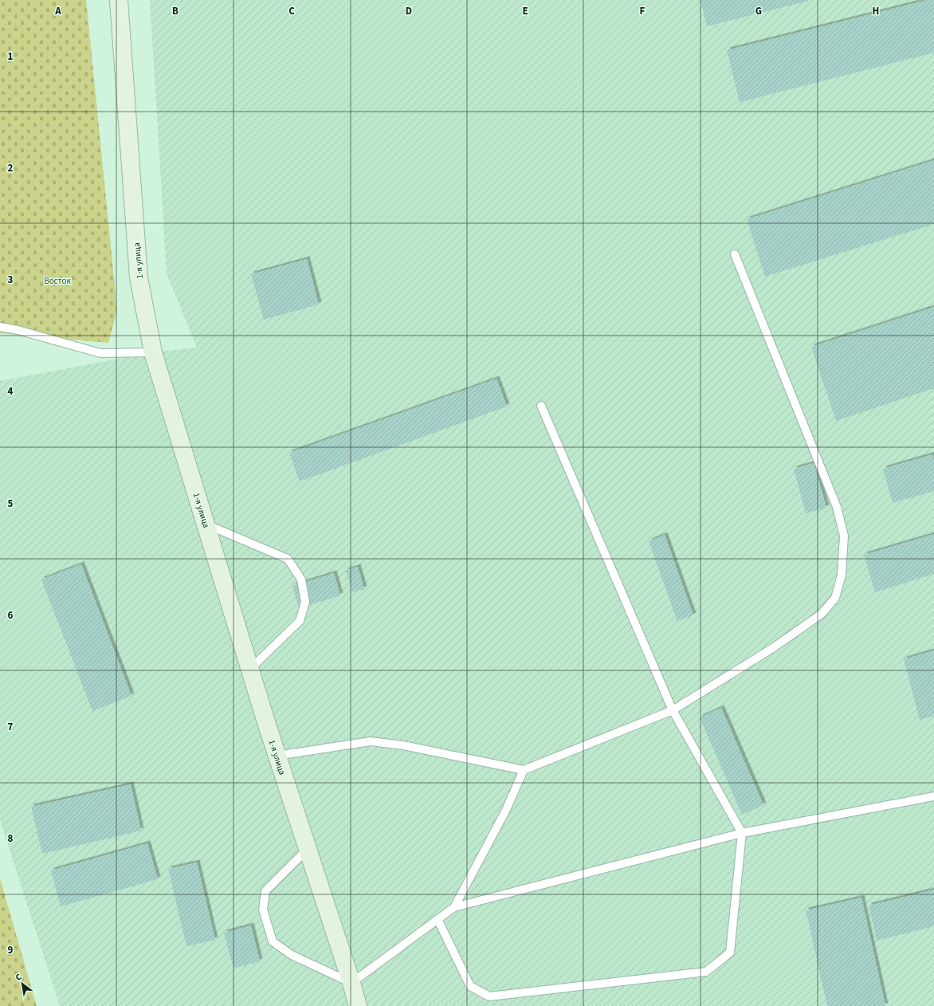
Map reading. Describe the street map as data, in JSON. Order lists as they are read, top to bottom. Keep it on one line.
{"streets":{"main road":["1-я улица"]},"parks":["Восток"],"north":"top left","grid":{"columns":["A","B","C","D","E","F","G","H"],"rows":["1","2","3","4","5","6","7","8","9"]}}
